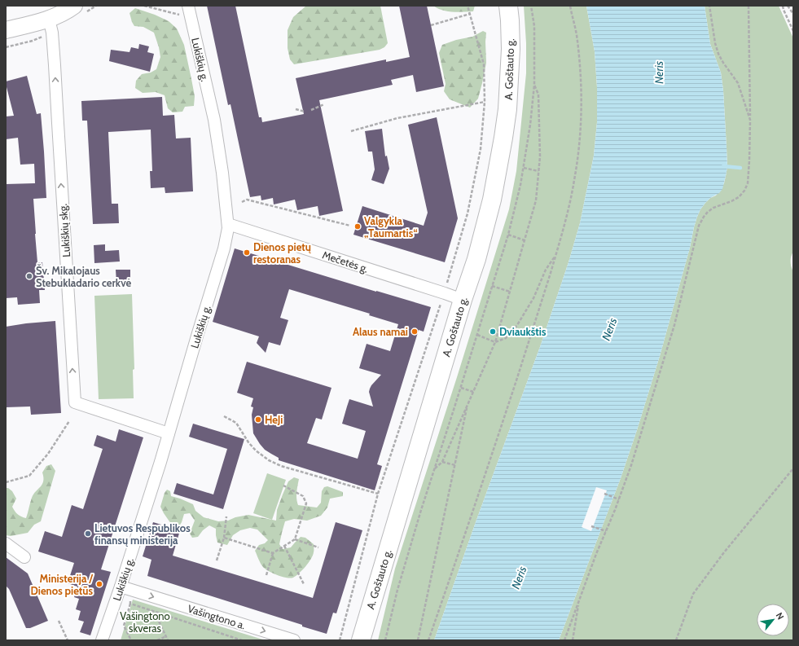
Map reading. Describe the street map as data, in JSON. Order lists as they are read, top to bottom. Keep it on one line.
{"streets":{"main road":["A. Goštauto g."],"street":["Lukiškių g.","Lukiškių skg.","Mečetės g.","Vašingtono a."]},"crossings":[["Lukiškių g.","Lukiškių skg."],["Lukiškių g.","Mečetės g."],["Lukiškių g.","Vašingtono a."],["A. Goštauto g.","Mečetės g."]],"one_way":["Lukiškių skg.","Vašingtono a."],"water":["Neris"],"parks":["Vašingtono skveras"],"places":["Valgykla „Taumartis“","Dienos pietų restoranas","Šv. Mikalojaus Stebukladario cerkvė","Alaus namai","Dviaukštis","HeJi","Lietuvos Respublikos finansų ministerija","Ministerija / Dienos pietūs"],"north":"top right"}
